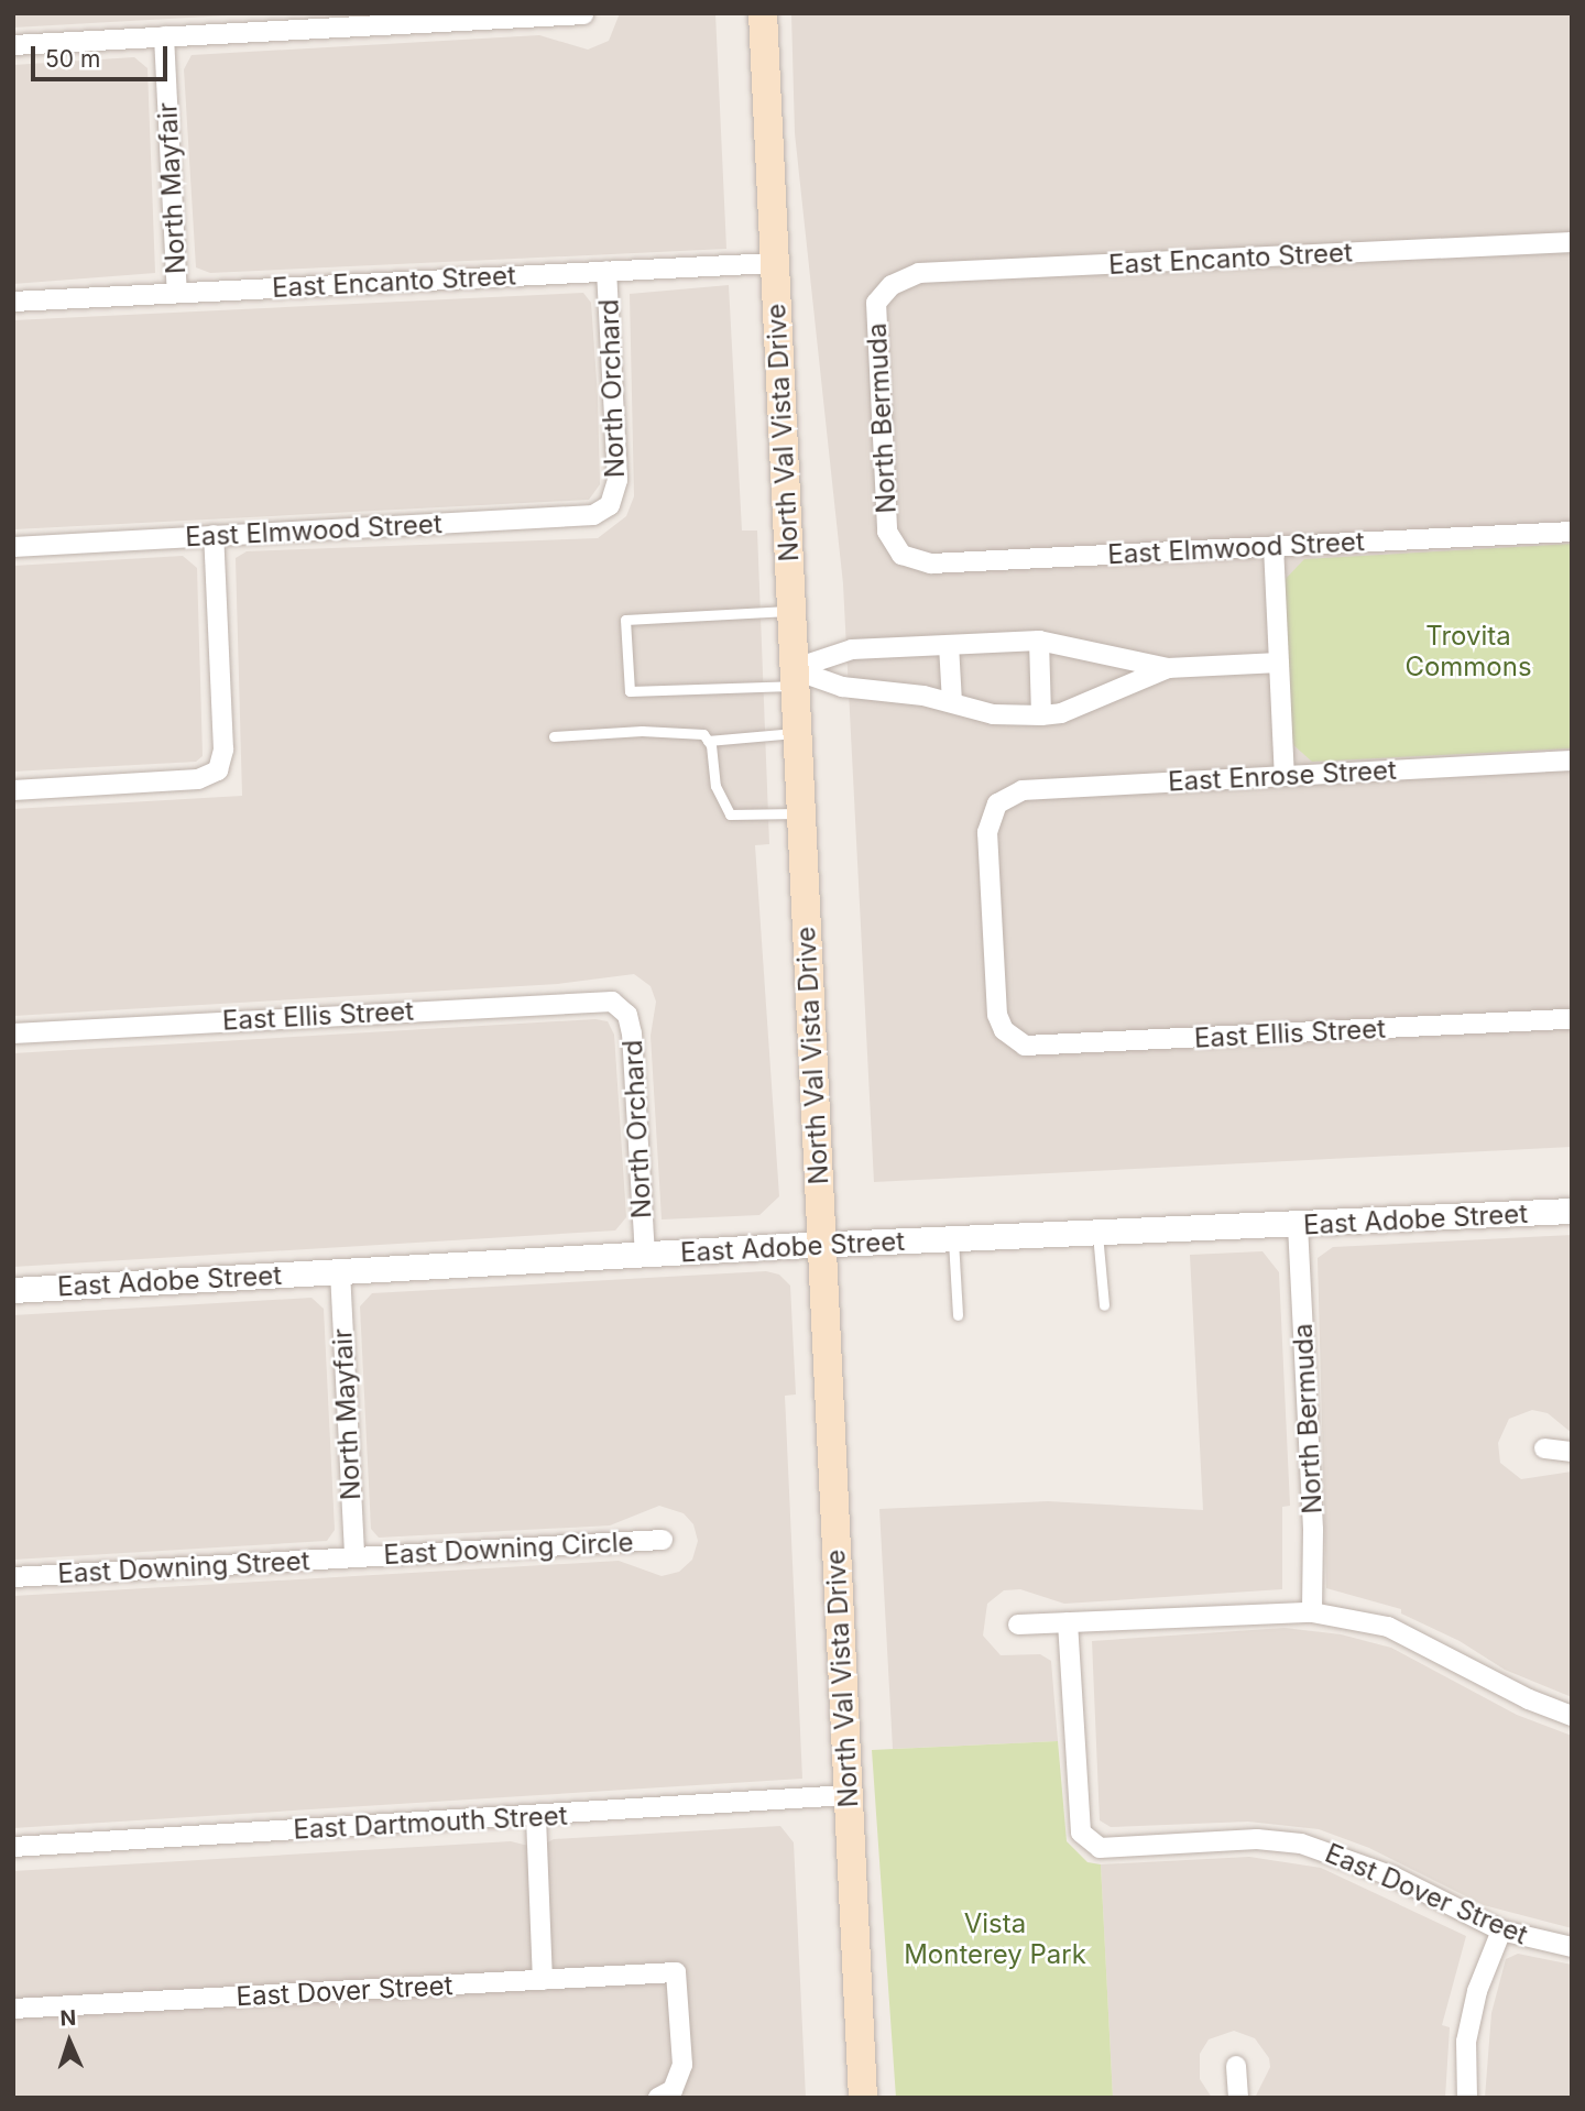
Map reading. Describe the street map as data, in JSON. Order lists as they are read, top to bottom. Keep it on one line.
{"streets":{"main road":["North Val Vista Drive"],"street":["North Mayfair","East Encanto Street","North Orchard","North Bermuda","East Elmwood Street","East Enrose Street","East Ellis Street","East Adobe Street","East Downing Circle","East Downing Street","East Dartmouth Street","East Dover Street"]},"crossings":[["North Mayfair","East Encanto Street"],["North Mayfair","East Adobe Street"],["North Mayfair","East Downing Circle"],["North Mayfair","East Downing Street"],["East Encanto Street","North Orchard"],["East Encanto Street","North Bermuda"],["East Encanto Street","North Val Vista Drive"],["North Orchard","East Elmwood Street"],["North Orchard","East Ellis Street"],["North Orchard","East Adobe Street"],["North Bermuda","East Elmwood Street"],["North Bermuda","East Adobe Street"],["North Val Vista Drive","East Adobe Street"],["North Val Vista Drive","East Dartmouth Street"],["East Enrose Street","East Ellis Street"],["East Downing Circle","East Downing Street"]],"parks":["Trovita Commons","Vista Monterey Park"],"scale_bar":"50 m","north":"top"}
